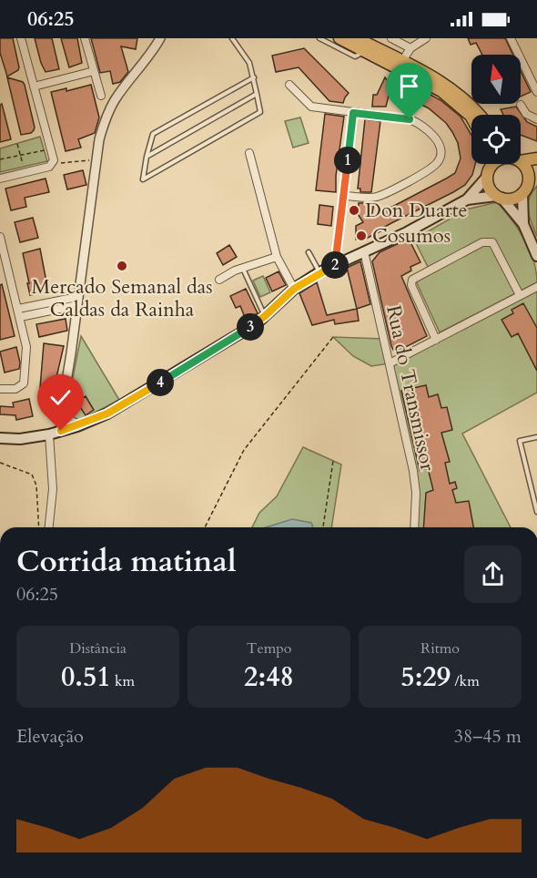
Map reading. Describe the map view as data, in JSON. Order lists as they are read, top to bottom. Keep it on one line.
{"streets":{"street":["Rua do Transmissor"]},"places":["Don Duarte","Cosumos","Mercado Semanal das Caldas da Rainha"],"north":"top","page":{"status":"06:25","pins":["1","2","3","4"],"heading":["Corrida matinal","06:25"],"stats":[["Distância","0.51 km"],["Tempo","2:48"],["Ritmo","5:29 /km"]],"chart":["Elevação","38–45 m"]}}
